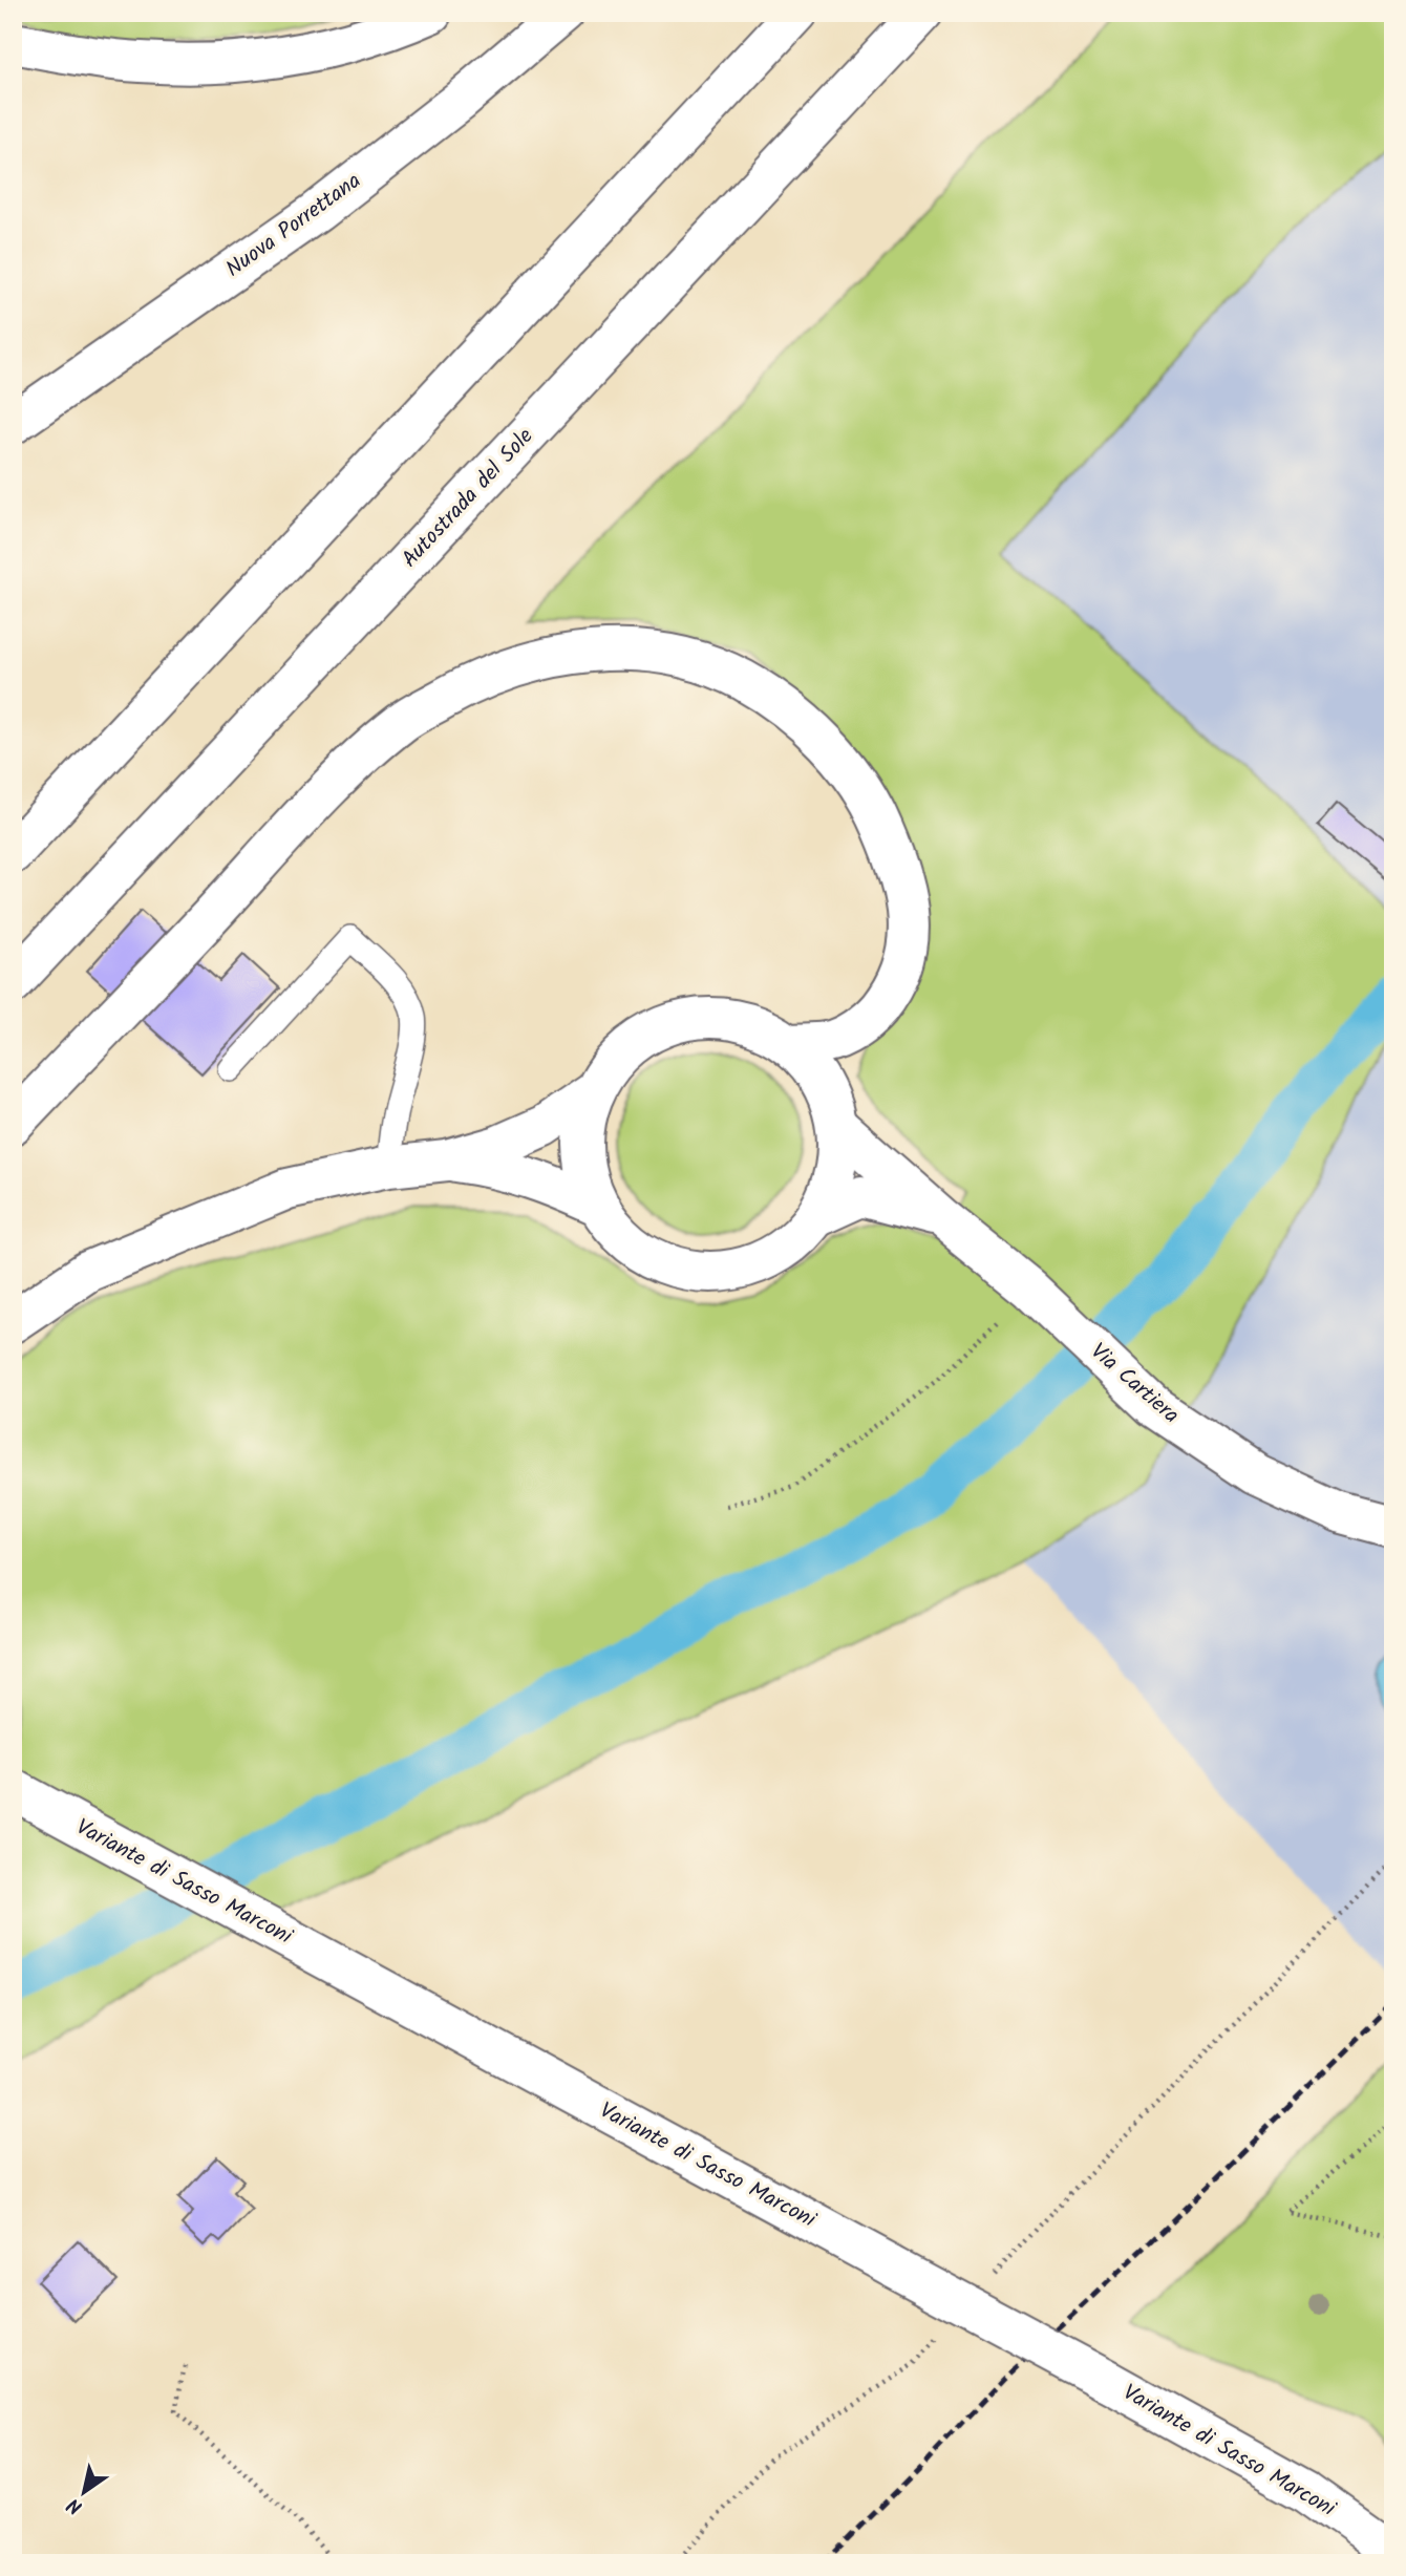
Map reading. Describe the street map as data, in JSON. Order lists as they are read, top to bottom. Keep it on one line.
{"streets":{"main road":["Nuova Porrettana","Autostrada del Sole","Via Cartiera","Variante di Sasso Marconi"]},"north":"bottom left"}
